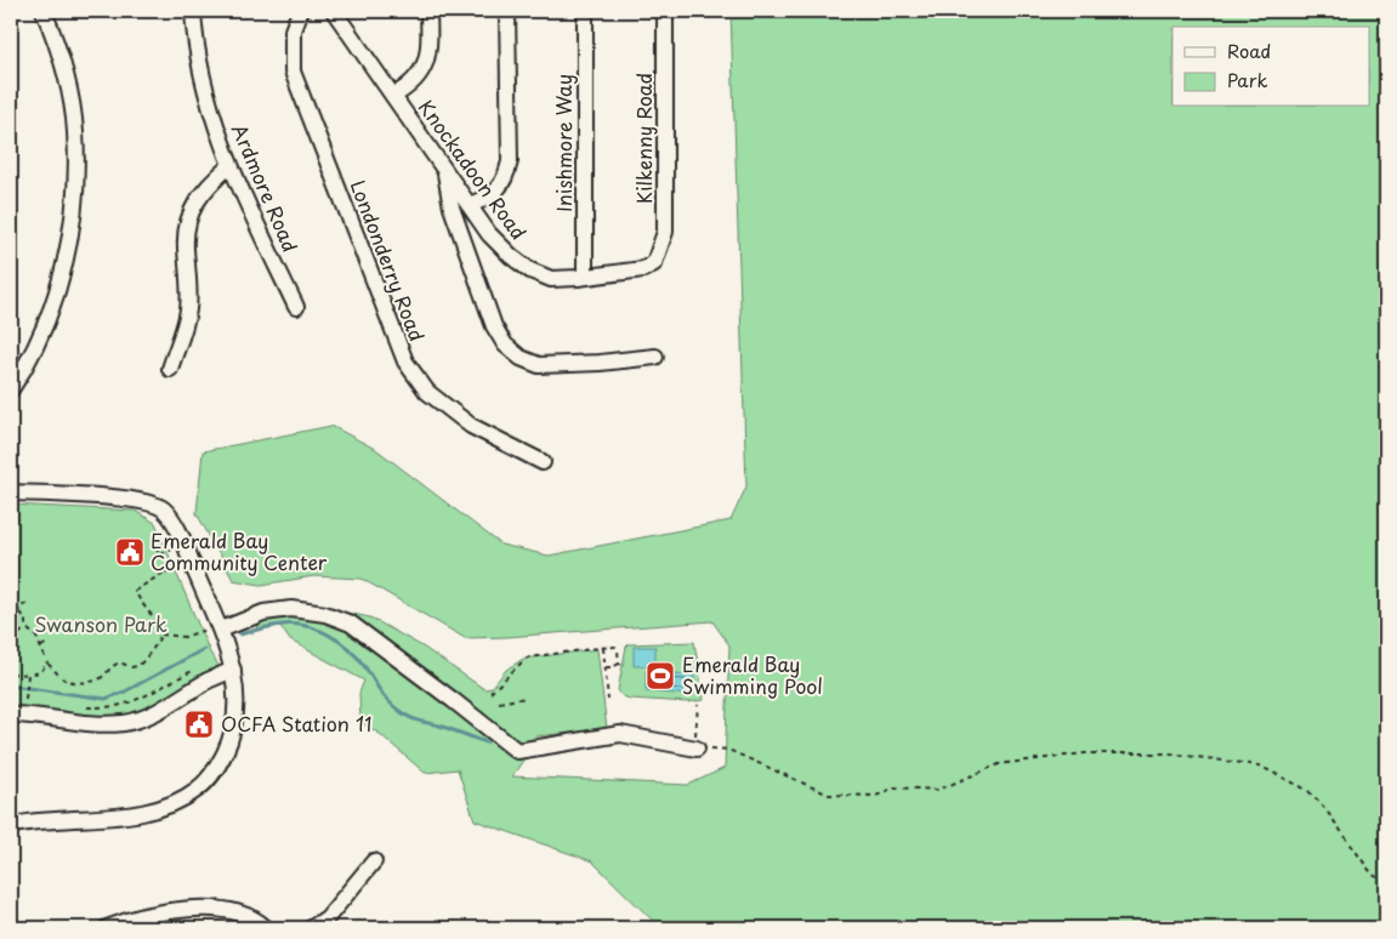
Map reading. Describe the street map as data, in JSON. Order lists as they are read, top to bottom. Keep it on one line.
{"streets":{"street":["Kilkenny Road","Inishmore Way","Knockadoon Road","Ardmore Road","Londonderry Road"]},"crossings":[["Kilkenny Road","Knockadoon Road"],["Inishmore Way","Knockadoon Road"]],"parks":["Swanson Park"],"places":{"public building":["Emerald Bay Community Center","OCFA Station 11"],"sports":["Emerald Bay Swimming Pool"]},"legend":["Road","Park"]}
